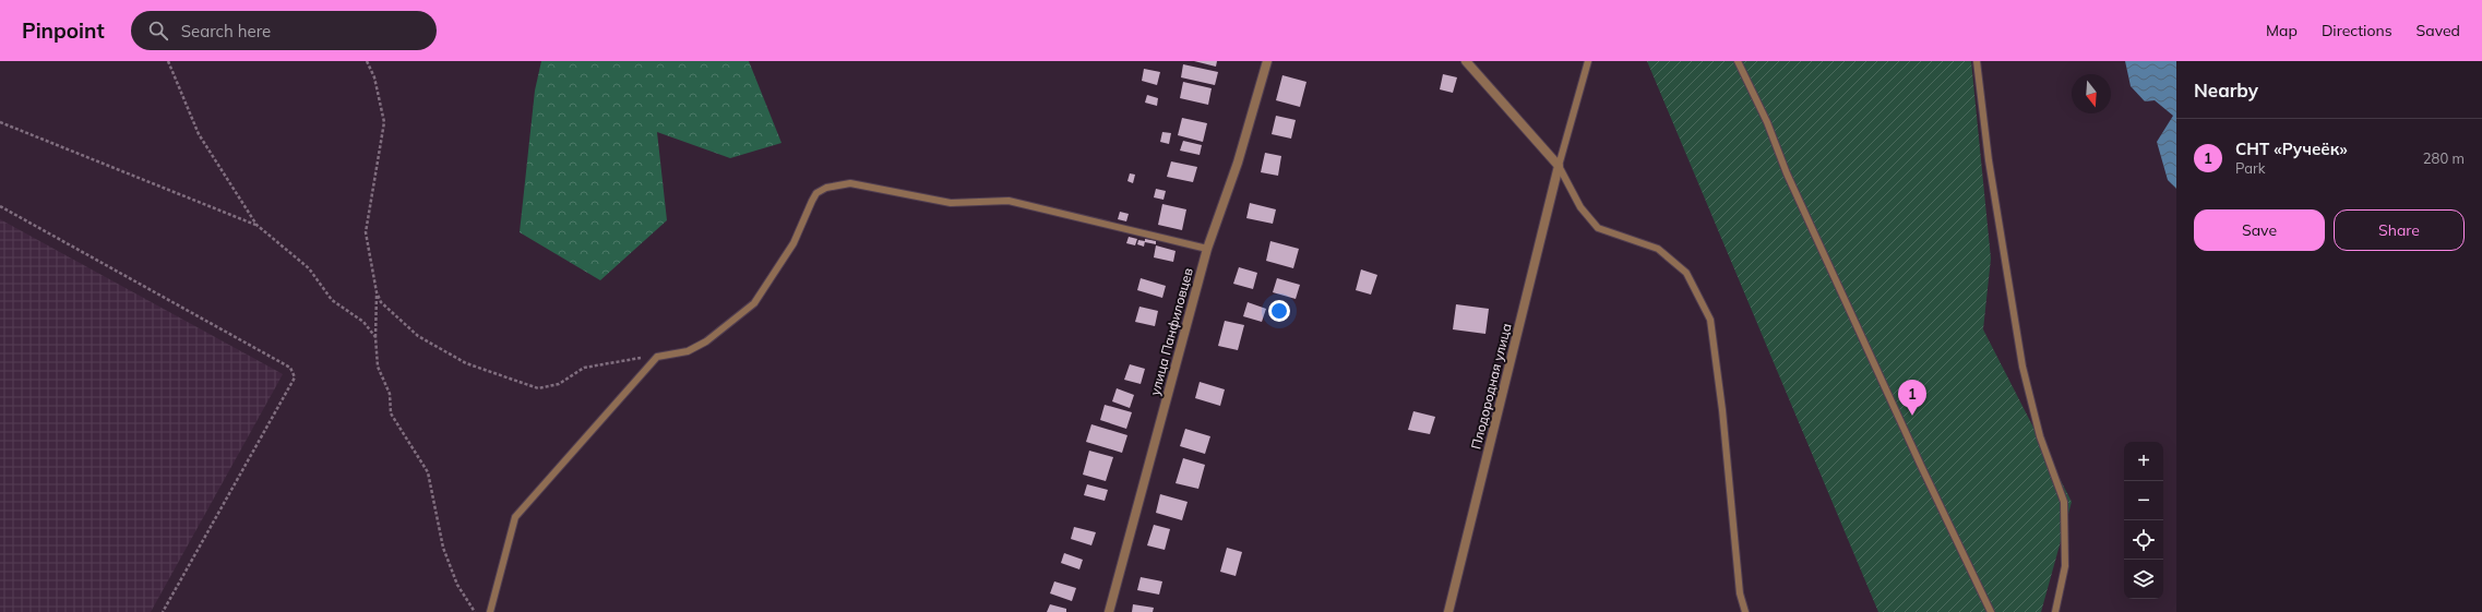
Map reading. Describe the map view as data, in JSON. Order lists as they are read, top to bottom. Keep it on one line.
{"streets":{"street":["улица Панфиловцев","Плодородная улица"]},"north":"bottom","page":{"header":"Pinpoint","search":"Search here","nav":["Map","Directions","Saved"],"heading":"Nearby","list":[{"mark":"1","name":"СНТ «Ручеёк»","note":"Park","value":"280 m"}],"buttons":["Save","Share"],"pins":"1","map_buttons":["+","−"]}}
